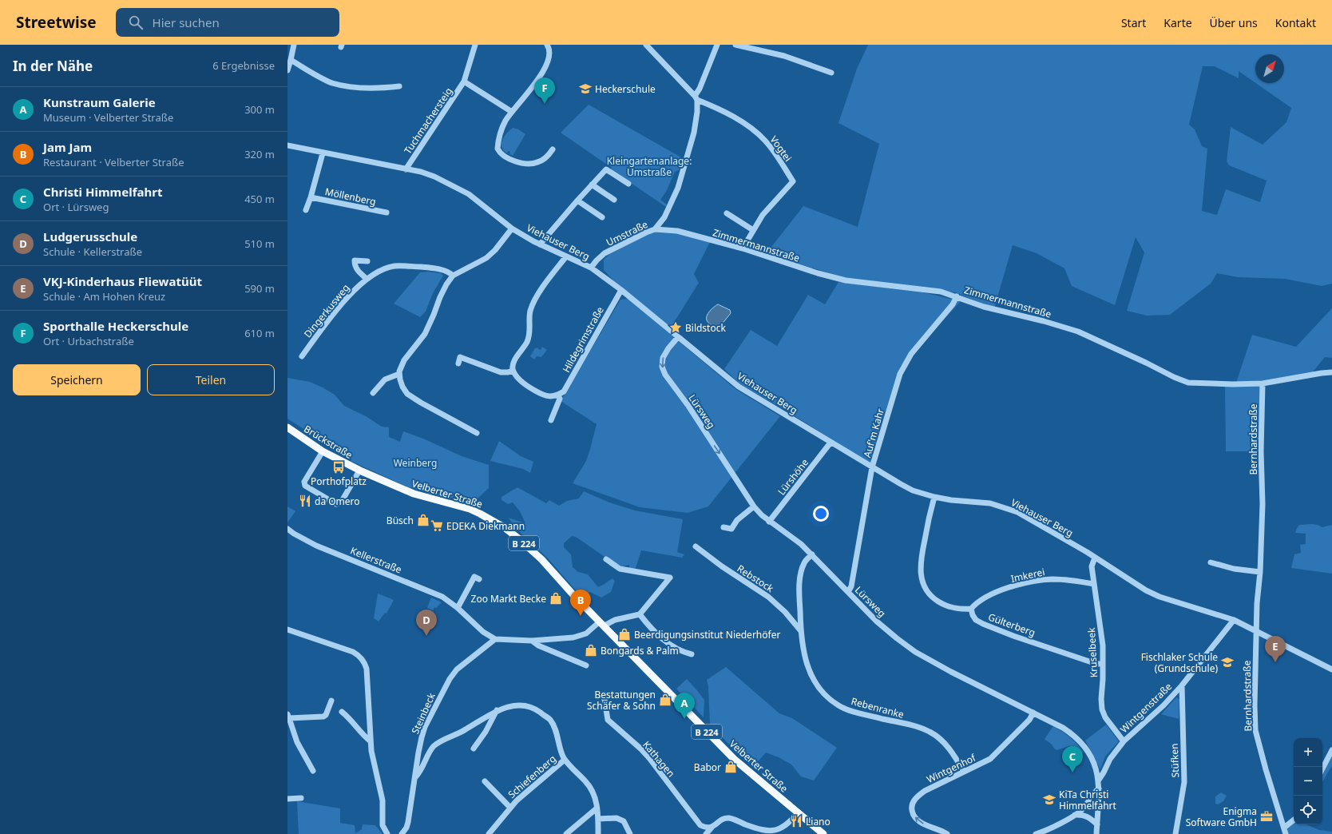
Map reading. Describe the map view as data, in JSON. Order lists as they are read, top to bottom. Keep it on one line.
{"streets":{"main road":["Brückstraße","Velberter Straße","B 224"],"street":["Tuchmachersteig","Vogtei","Möllenberg","Umstraße","Viehauser Berg","Zimmermannstraße","Dingerkusweg","Hildegrimstraße","Lürsweg","Auf'm Kahr","Bernhardstraße","Lürshöhe","Kellerstraße","Imkerei","Rebstock","Gülterberg","Kruselbeek","Rebenranke","Wintgenstraße","Steinbeck","Kathagen","Stüfken","Wintgenhof","Schiefenberg"]},"crossings":[["Tuchmachersteig","Viehauser Berg"],["Vogtei","Umstraße"],["Vogtei","Zimmermannstraße"],["Möllenberg","Viehauser Berg"],["Umstraße","Viehauser Berg"],["Umstraße","Zimmermannstraße"],["Viehauser Berg","Hildegrimstraße"],["Viehauser Berg","Lürsweg"],["Viehauser Berg","Auf'm Kahr"],["Viehauser Berg","Bernhardstraße"],["Viehauser Berg","Lürshöhe"],["Viehauser Berg","Kruselbeek"],["Viehauser Berg","Wintgenstraße"],["Zimmermannstraße","Auf'm Kahr"],["Zimmermannstraße","Bernhardstraße"],["Lürsweg","Auf'm Kahr"],["Lürsweg","Lürshöhe"],["Lürsweg","Rebenranke"],["Lürsweg","Wintgenstraße"],["Lürsweg","Wintgenhof"],["Brückstraße","Velberter Straße"],["Velberter Straße","Kellerstraße"],["Kellerstraße","Steinbeck"],["Imkerei","Gülterberg"],["Imkerei","Kruselbeek"],["Rebstock","Rebenranke"],["Gülterberg","Kruselbeek"],["Kruselbeek","Wintgenstraße"],["Rebenranke","Wintgenhof"],["Wintgenstraße","Stüfken"]],"parks":["Kleingartenanlage: Umstraße","Weinberg"],"places":{"school or university":["Heckerschule","Fischlaker Schule (Grundschule)","KiTa Christi Himmelfahrt"],"place":["Bildstock"],"bus stop":["Porthofplatz"],"restaurant":["da Omero","Liano"],"shop":["Büsch","Zoo Markt Becke","Beerdigungsinstitut Niederhöfer","Bongards & Palm","Bestattungen Schäfer & Sohn","Babor"],"supermarket":["EDEKA Diekmann"],"office":["Enigma Software GmbH"]},"north":"top right","page":{"header":"Streetwise","search":"Hier suchen","nav":["Start","Karte","Über uns","Kontakt"],"heading":["In der Nähe","6 Ergebnisse"],"pins":["F","B","D","E","A","C"],"list":[{"mark":"A","name":"Kunstraum Galerie","note":"Museum · Velberter Straße","value":"300 m"},{"mark":"B","name":"Jam Jam","note":"Restaurant · Velberter Straße","value":"320 m"},{"mark":"C","name":"Christi Himmelfahrt","note":"Ort · Lürsweg","value":"450 m"},{"mark":"D","name":"Ludgerusschule","note":"Schule · Kellerstraße","value":"510 m"},{"mark":"E","name":"VKJ-Kinderhaus Fliewatüüt","note":"Schule · Am Hohen Kreuz","value":"590 m"},{"mark":"F","name":"Sporthalle Heckerschule","note":"Ort · Urbachstraße","value":"610 m"}],"buttons":["Speichern","Teilen"],"map_buttons":["+","−"]}}
